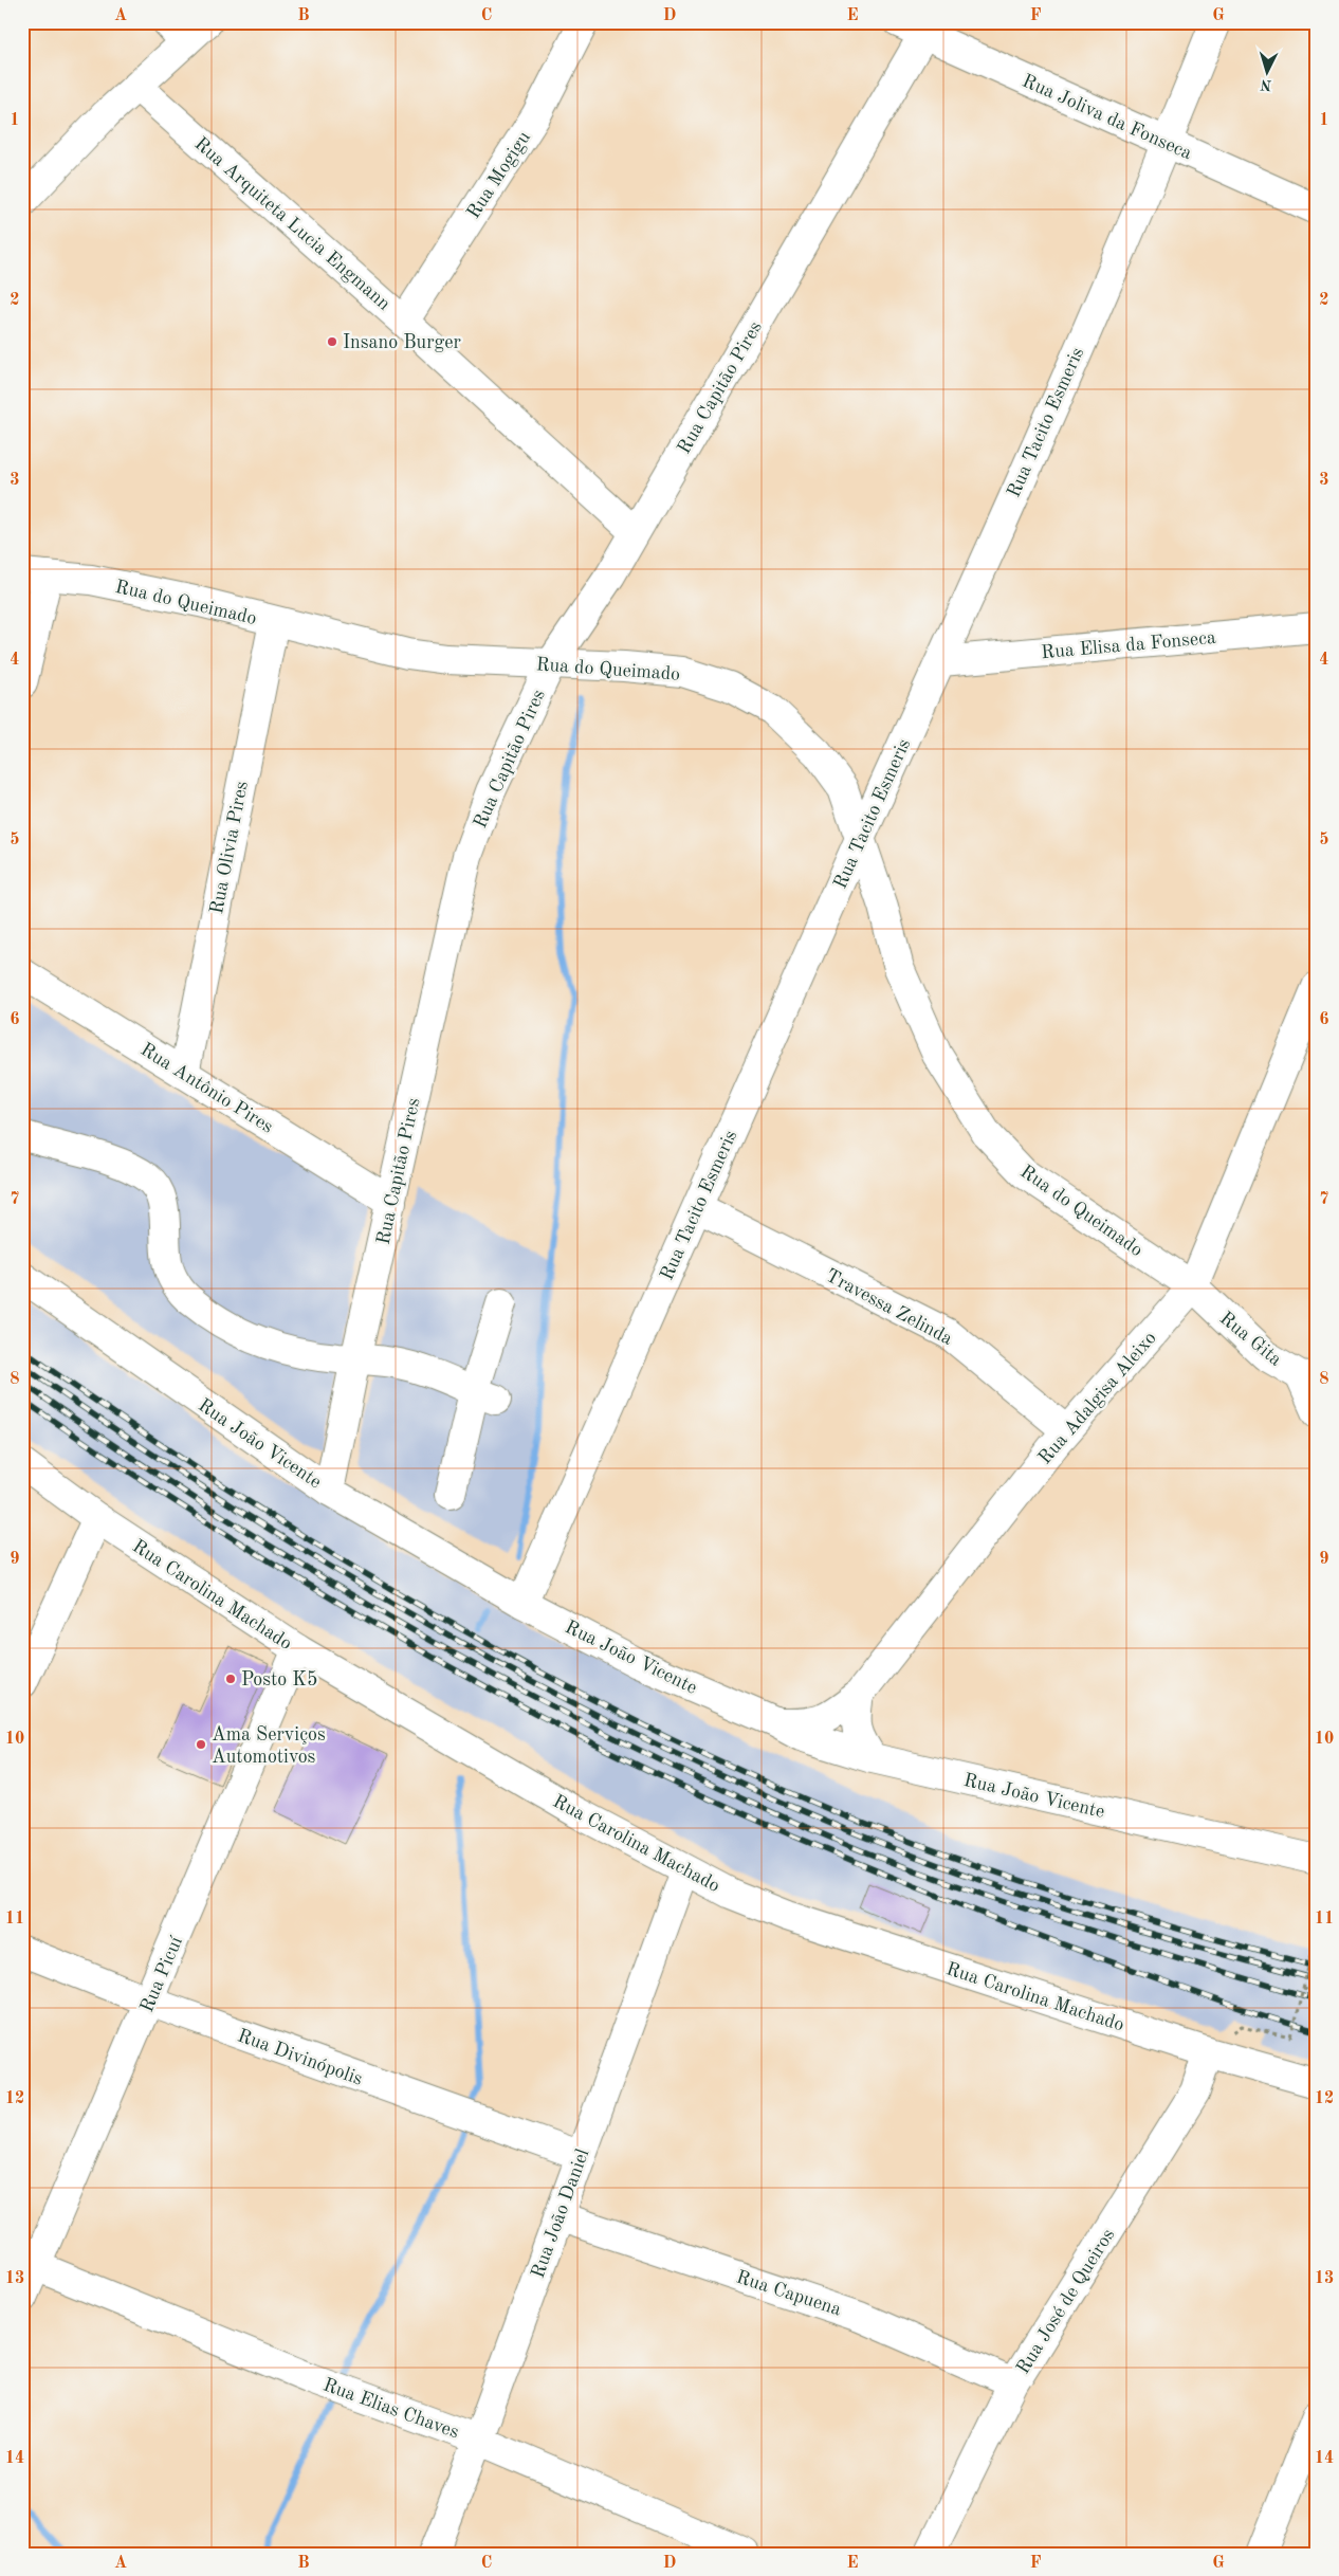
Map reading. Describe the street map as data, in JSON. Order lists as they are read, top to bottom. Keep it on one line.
{"streets":{"street":["Rua Joliva da Fonseca","Rua Mogigu","Rua Arquiteta Lucia Engmann","Rua Capitão Pires","Rua Tacito Esmeris","Rua do Queimado","Rua Elisa da Fonseca","Rua Olivia Pires","Rua Antônio Pires","Travessa Zelinda","Rua Gita","Rua Adalgisa Aleixo","Rua João Vicente","Rua Carolina Machado","Rua Picuí","Rua Divinópolis","Rua João Daniel","Rua Capuena","Rua José de Queiros","Rua Elias Chaves"]},"crossings":[["Rua Joliva da Fonseca","Rua Capitão Pires"],["Rua Joliva da Fonseca","Rua Tacito Esmeris"],["Rua Mogigu","Rua Arquiteta Lucia Engmann"],["Rua Arquiteta Lucia Engmann","Rua Capitão Pires"],["Rua Capitão Pires","Rua do Queimado"],["Rua Capitão Pires","Rua Antônio Pires"],["Rua Capitão Pires","Rua João Vicente"],["Rua Tacito Esmeris","Rua do Queimado"],["Rua Tacito Esmeris","Rua Elisa da Fonseca"],["Rua Tacito Esmeris","Travessa Zelinda"],["Rua Tacito Esmeris","Rua João Vicente"],["Rua do Queimado","Rua Olivia Pires"],["Rua do Queimado","Rua Gita"],["Rua do Queimado","Rua Adalgisa Aleixo"],["Rua Olivia Pires","Rua Antônio Pires"],["Travessa Zelinda","Rua Adalgisa Aleixo"],["Rua Gita","Rua Adalgisa Aleixo"],["Rua Adalgisa Aleixo","Rua João Vicente"],["Rua Carolina Machado","Rua Picuí"],["Rua Carolina Machado","Rua João Daniel"],["Rua Carolina Machado","Rua José de Queiros"],["Rua Picuí","Rua Divinópolis"],["Rua Picuí","Rua Elias Chaves"],["Rua Divinópolis","Rua João Daniel"],["Rua João Daniel","Rua Capuena"],["Rua João Daniel","Rua Elias Chaves"],["Rua Capuena","Rua José de Queiros"]],"places":["Insano Burger","Posto K5","Ama Serviços Automotivos"],"north":"bottom","grid":{"columns":["A","B","C","D","E","F","G"],"rows":["1","2","3","4","5","6","7","8","9","10","11","12","13","14"]}}
